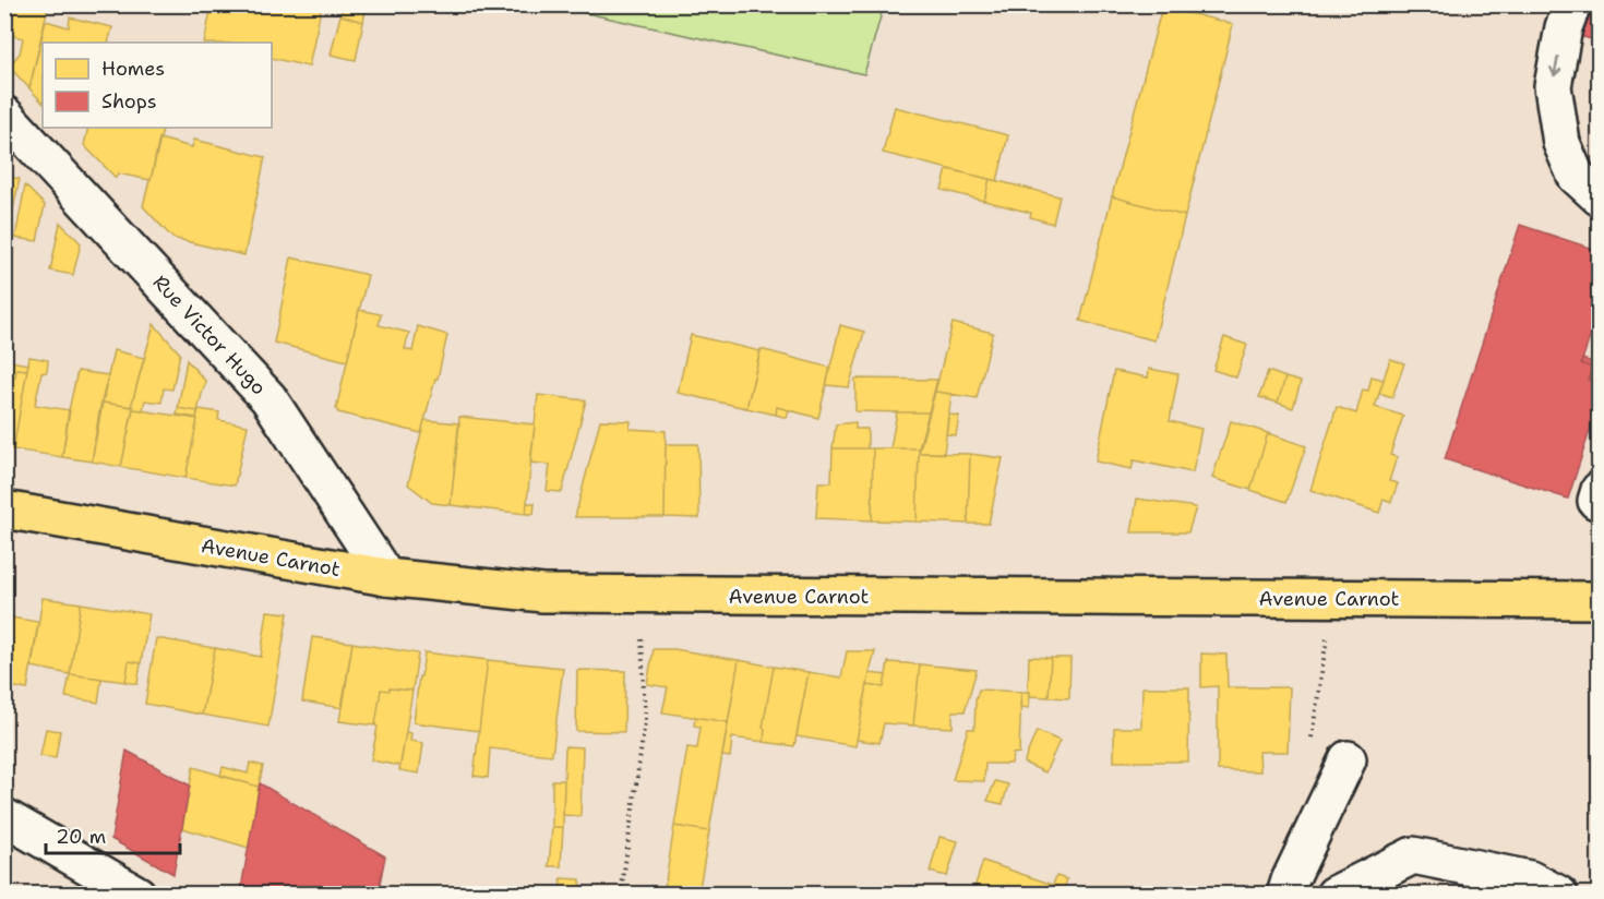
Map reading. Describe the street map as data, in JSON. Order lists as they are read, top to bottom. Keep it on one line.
{"streets":{"main road":["Avenue Carnot"],"street":["Rue Victor Hugo"]},"crossings":[["Rue Victor Hugo","Avenue Carnot"]],"legend":["Homes","Shops"],"scale_bar":"20 m"}
